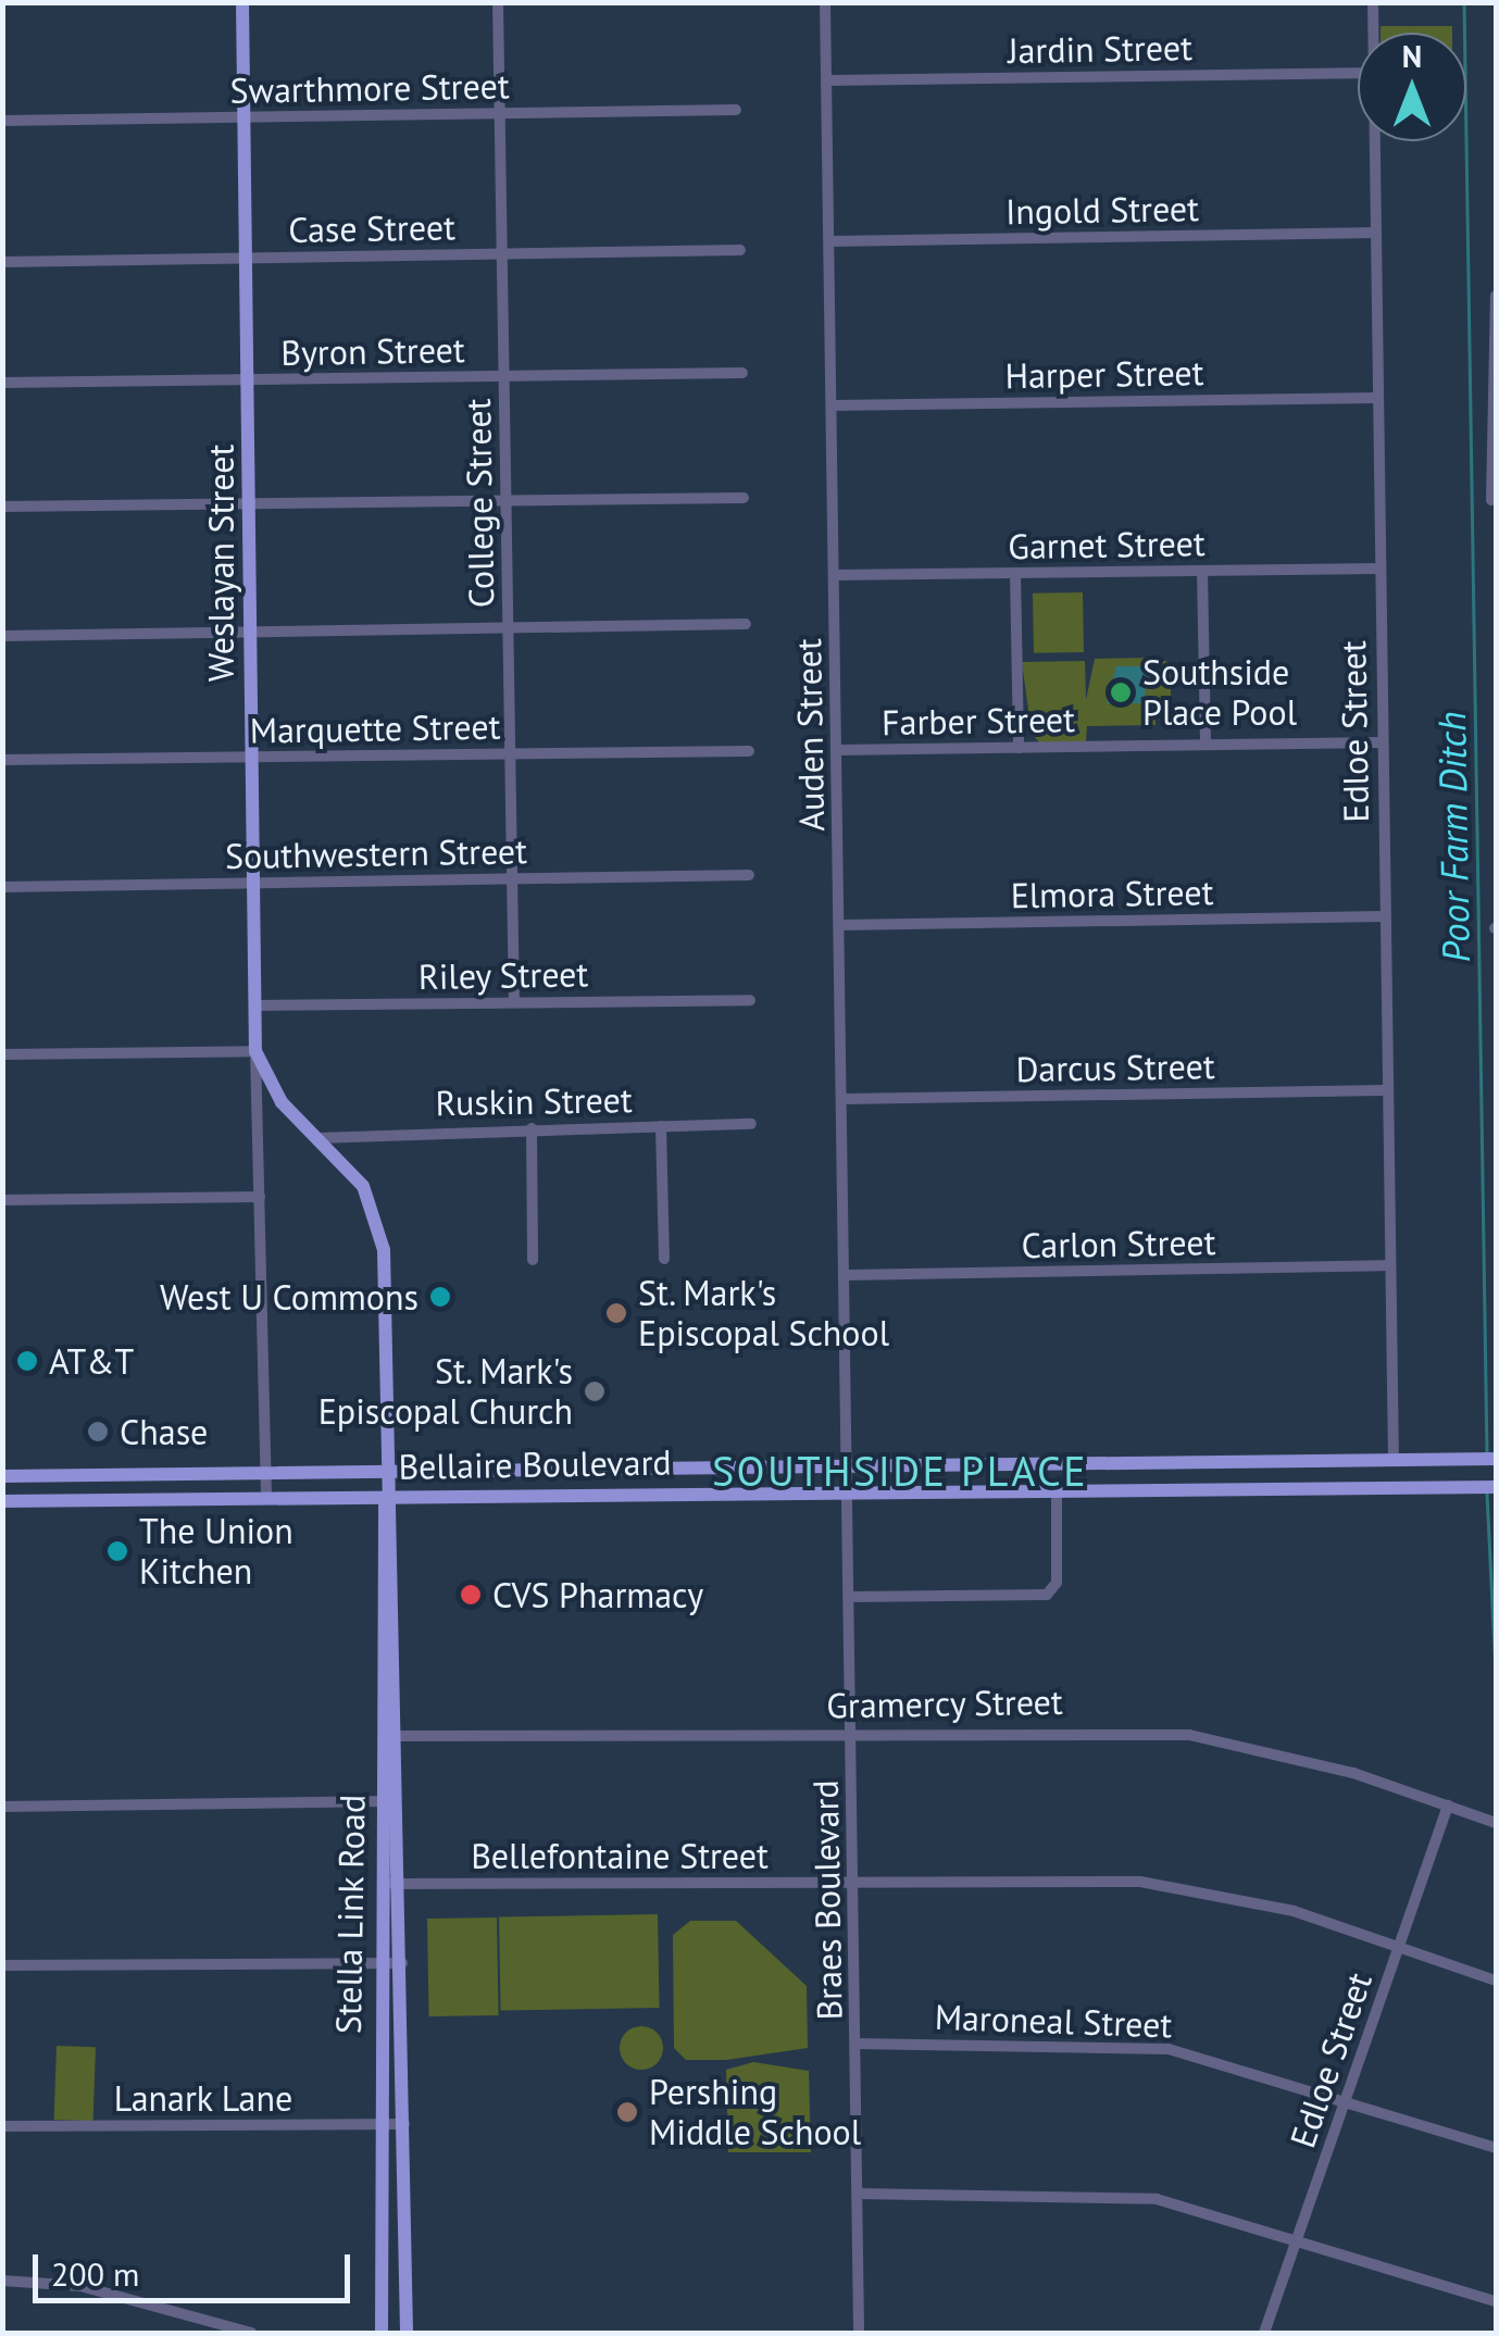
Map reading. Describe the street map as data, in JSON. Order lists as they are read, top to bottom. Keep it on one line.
{"streets":{"main road":["Weslayan Street","Bellaire Boulevard","Stella Link Road"],"street":["Jardin Street","Swarthmore Street","Ingold Street","Case Street","Byron Street","Harper Street","College Street","Garnet Street","Farber Street","Marquette Street","Edloe Street","Auden Street","Southwestern Street","Elmora Street","Riley Street","Darcus Street","Ruskin Street","Carlon Street","Gramercy Street","Bellefontaine Street","Braes Boulevard","Maroneal Street","Lanark Lane"]},"crossings":[["Jardin Street","Auden Street"],["Swarthmore Street","College Street"],["Swarthmore Street","Weslayan Street"],["Ingold Street","Edloe Street"],["Ingold Street","Auden Street"],["Case Street","College Street"],["Case Street","Weslayan Street"],["Byron Street","College Street"],["Byron Street","Weslayan Street"],["Harper Street","Edloe Street"],["Harper Street","Auden Street"],["College Street","Marquette Street"],["College Street","Southwestern Street"],["College Street","Riley Street"],["Garnet Street","Edloe Street"],["Garnet Street","Auden Street"],["Weslayan Street","Marquette Street"],["Weslayan Street","Southwestern Street"],["Weslayan Street","Riley Street"],["Weslayan Street","Bellaire Boulevard"],["Weslayan Street","Stella Link Road"],["Farber Street","Edloe Street"],["Farber Street","Auden Street"],["Edloe Street","Elmora Street"],["Edloe Street","Darcus Street"],["Edloe Street","Carlon Street"],["Edloe Street","Bellaire Boulevard"],["Edloe Street","Gramercy Street"],["Edloe Street","Bellefontaine Street"],["Edloe Street","Maroneal Street"],["Auden Street","Elmora Street"],["Auden Street","Darcus Street"],["Auden Street","Carlon Street"],["Auden Street","Bellaire Boulevard"],["Auden Street","Braes Boulevard"],["Ruskin Street","Stella Link Road"],["Bellaire Boulevard","Braes Boulevard"],["Bellaire Boulevard","Stella Link Road"],["Gramercy Street","Braes Boulevard"],["Gramercy Street","Stella Link Road"],["Bellefontaine Street","Braes Boulevard"],["Bellefontaine Street","Stella Link Road"],["Braes Boulevard","Maroneal Street"],["Stella Link Road","Lanark Lane"]],"districts":["SOUTHSIDE PLACE"],"water":["Poor Farm Ditch"],"places":["Southside Place Pool","West U Commons","St. Mark's Episcopal School","AT&T","St. Mark's Episcopal Church","Chase","The Union Kitchen","CVS Pharmacy","Pershing Middle School"],"scale_bar":"200 m","north":"top"}
